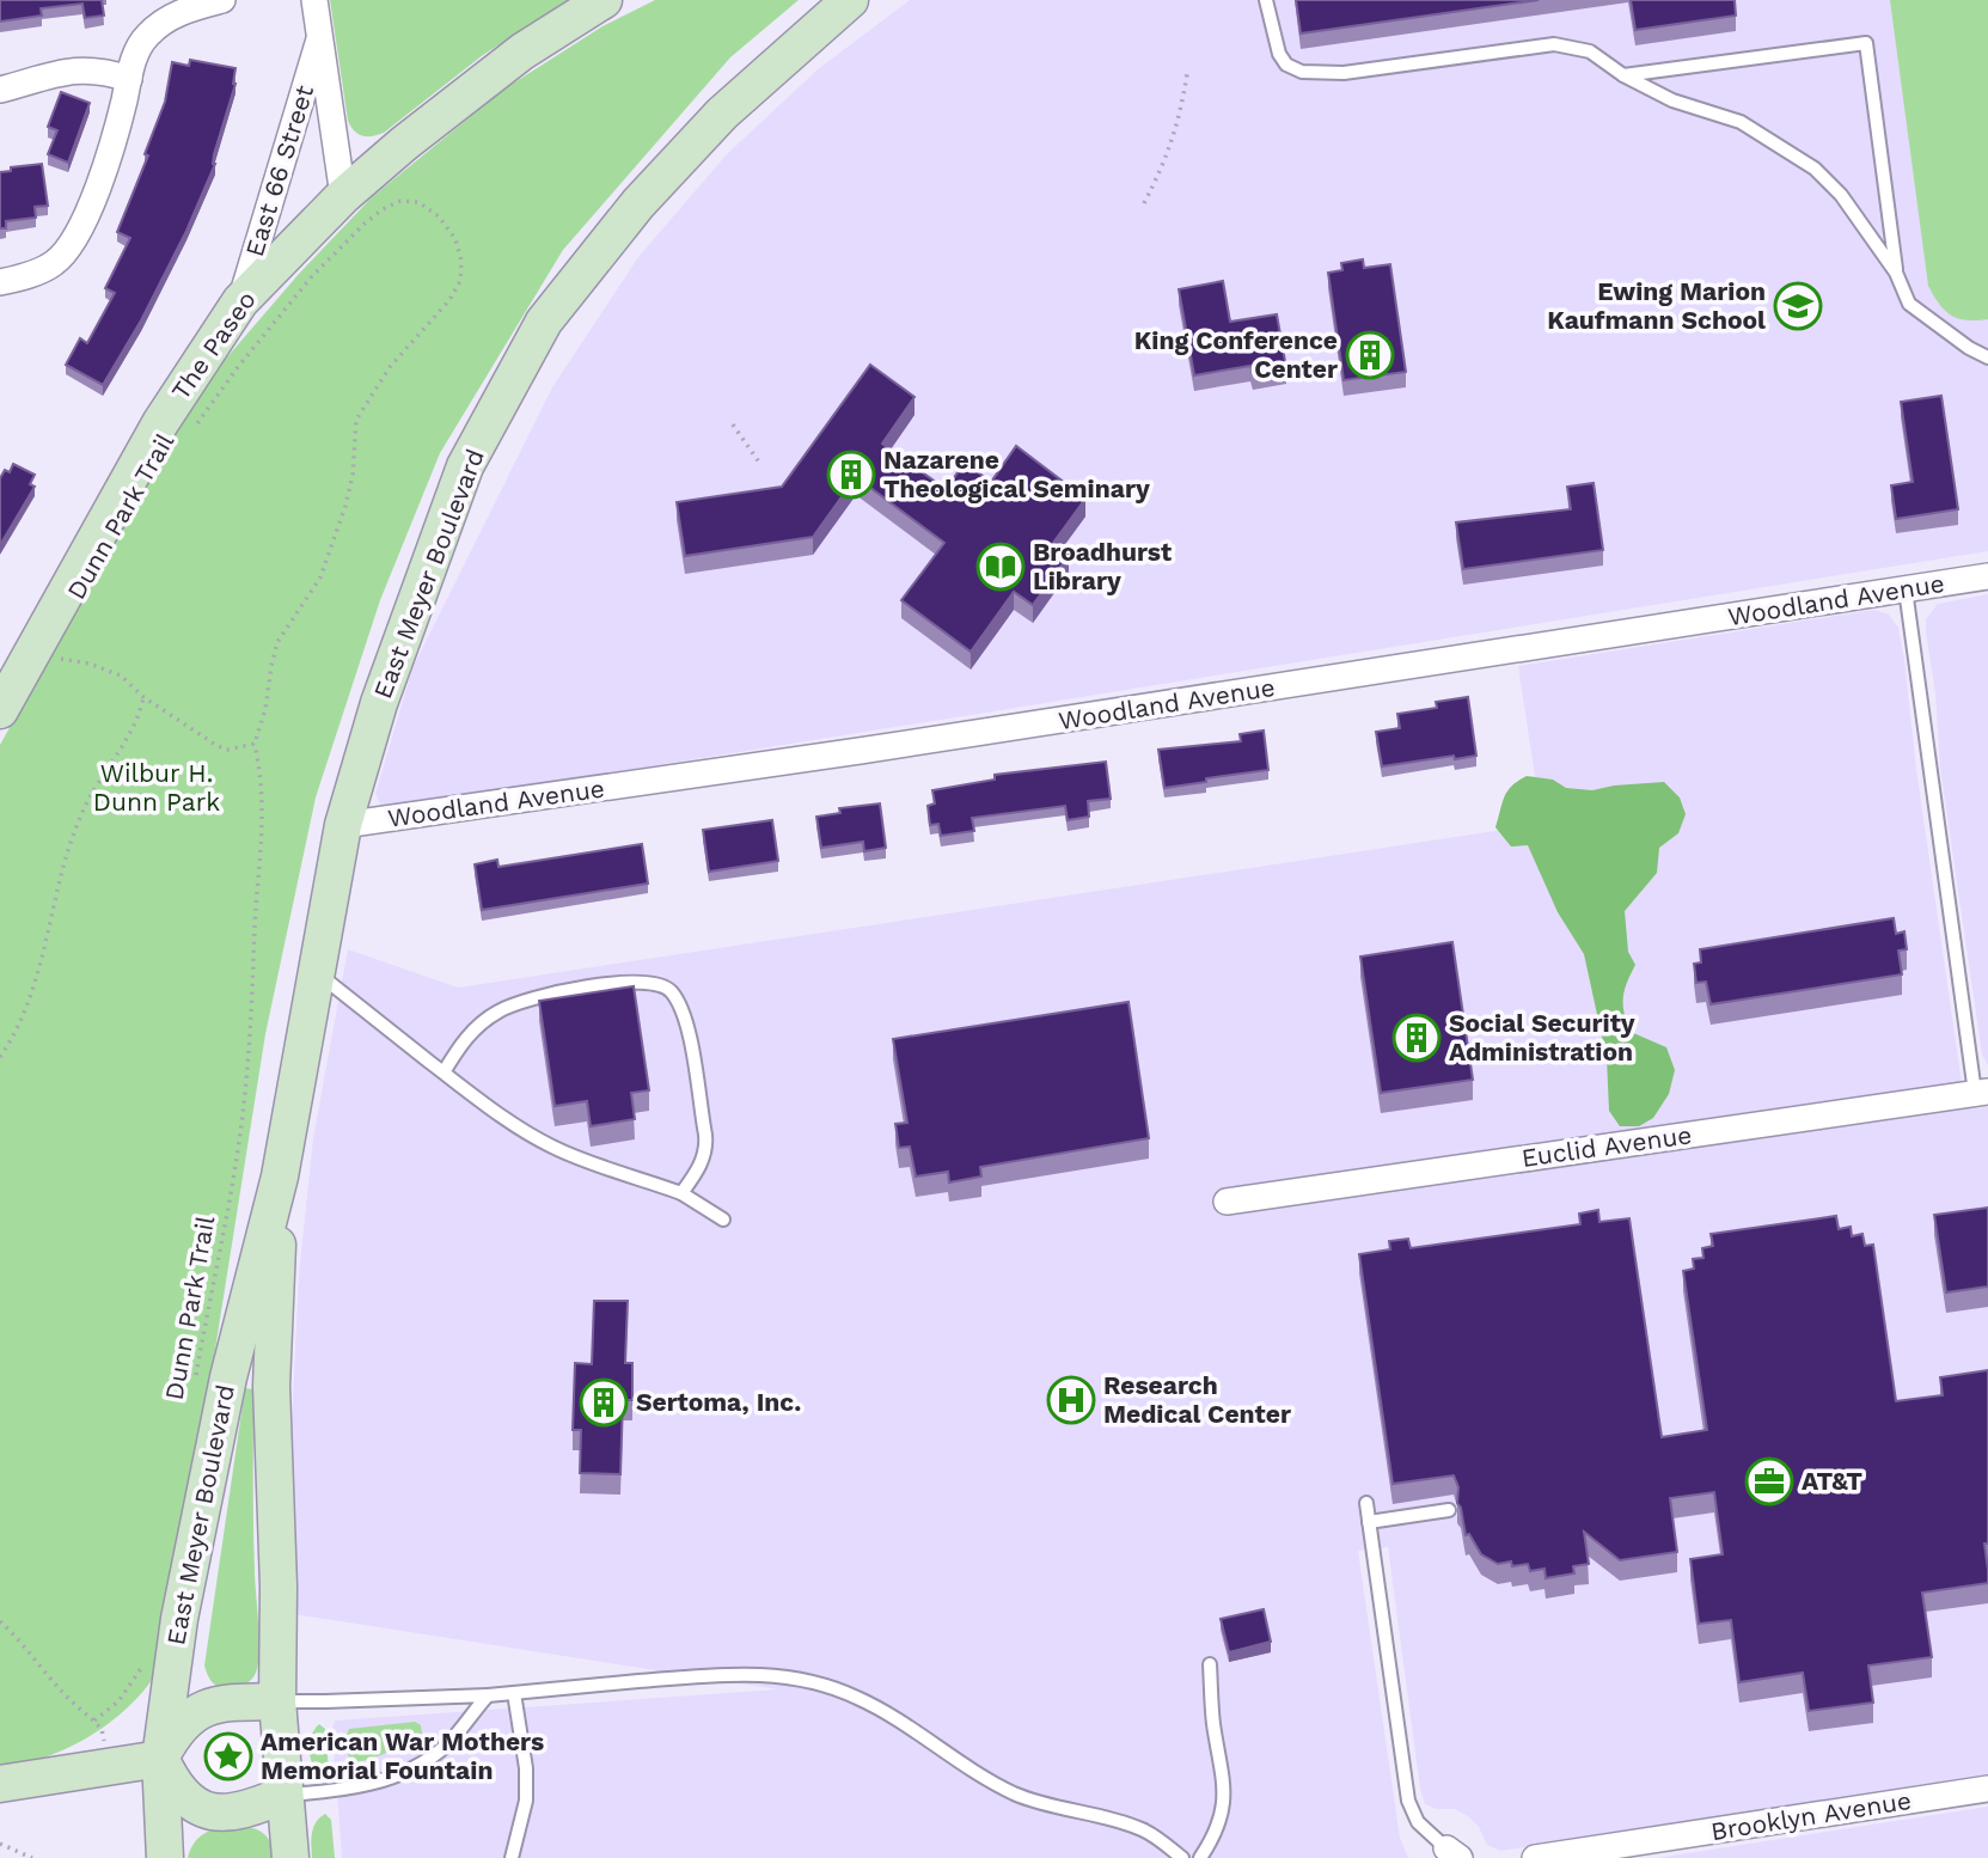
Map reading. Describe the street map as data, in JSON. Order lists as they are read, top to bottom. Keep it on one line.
{"streets":{"main road":["The Paseo","East Meyer Boulevard"],"street":["East 66 Street","Woodland Avenue","Euclid Avenue","Brooklyn Avenue"],"path":["Dunn Park Trail"]},"crossings":[["East 66 Street","The Paseo"],["East Meyer Boulevard","Woodland Avenue"]],"parks":["Wilbur H. Dunn Park"],"places":{"school or university":["Ewing Marion Kaufmann School"],"building":["King Conference Center","Nazarene Theological Seminary","Social Security Administration","Sertoma, Inc."],"library":["Broadhurst Library"],"hospital":["Research Medical Center"],"office":["AT&T"],"place":["American War Mothers Memorial Fountain"]}}
